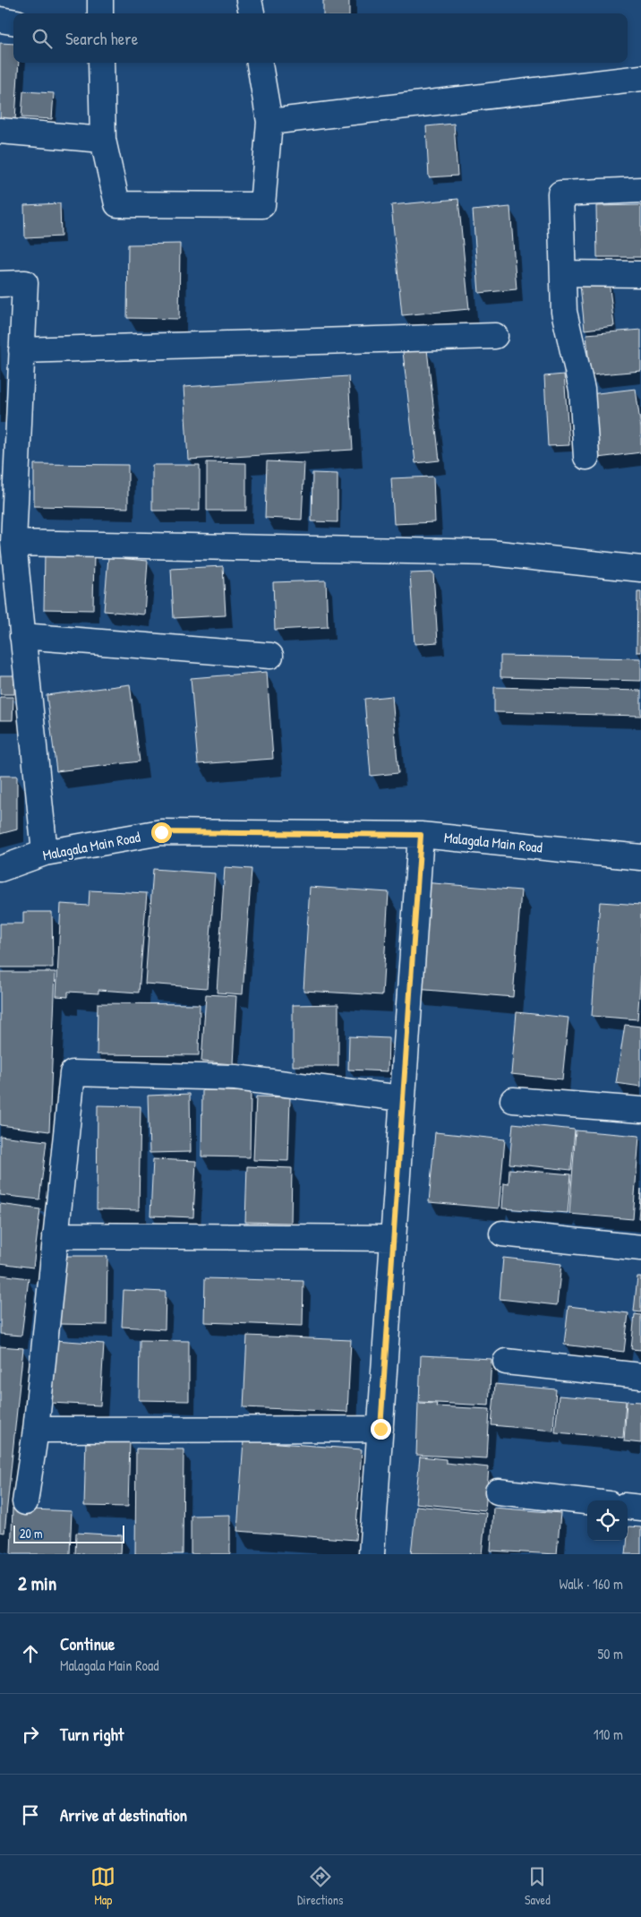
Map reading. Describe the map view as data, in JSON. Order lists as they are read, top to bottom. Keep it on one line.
{"streets":{"street":["Malagala Main Road"]},"scale_bar":"20 m","page":{"search":"Search here","scale":"20 m","heading":["2 min","Walk · 160 m"],"list":[["Continue","Malagala Main Road","50 m"],["Turn right","110 m"],"Arrive at destination"],"nav":["Map","Directions","Saved"]}}
